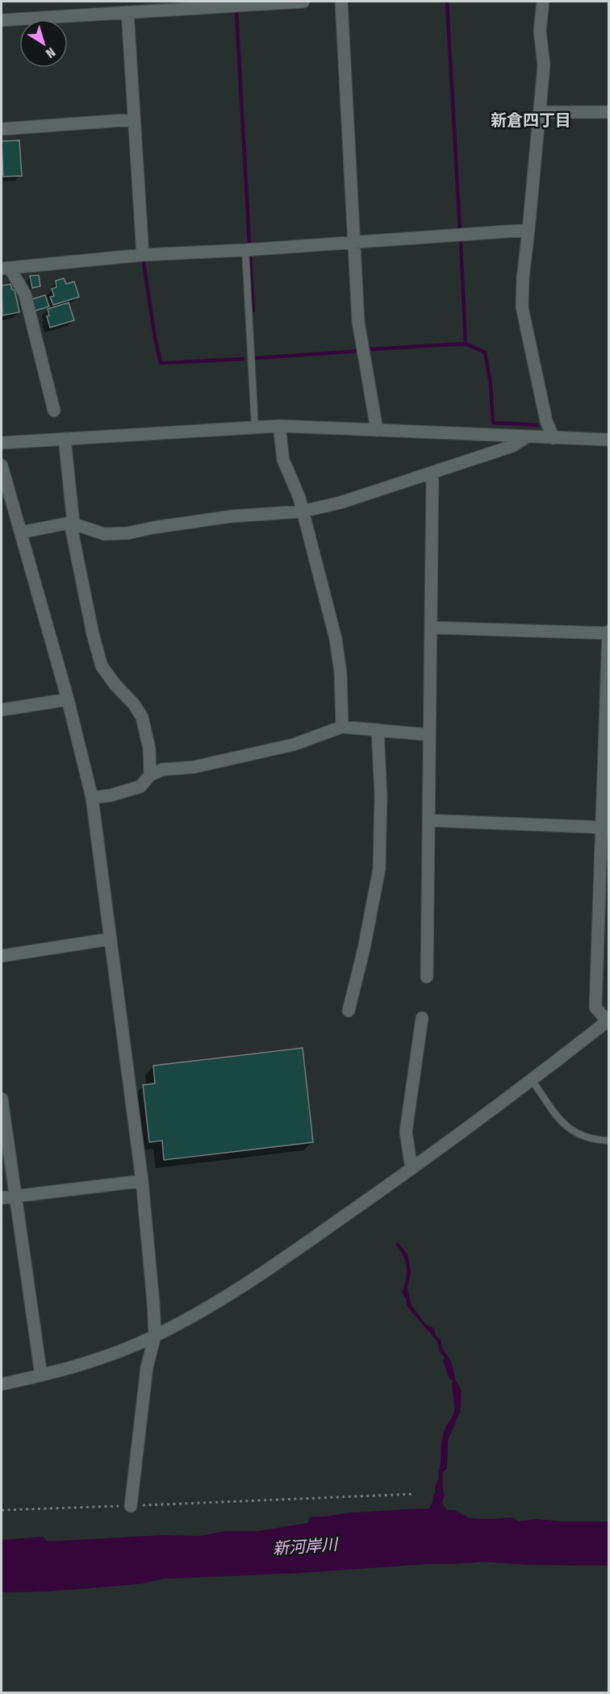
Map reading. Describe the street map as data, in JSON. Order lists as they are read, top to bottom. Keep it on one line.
{"districts":["新倉四丁目"],"water":["新河岸川"],"north":"bottom right"}
